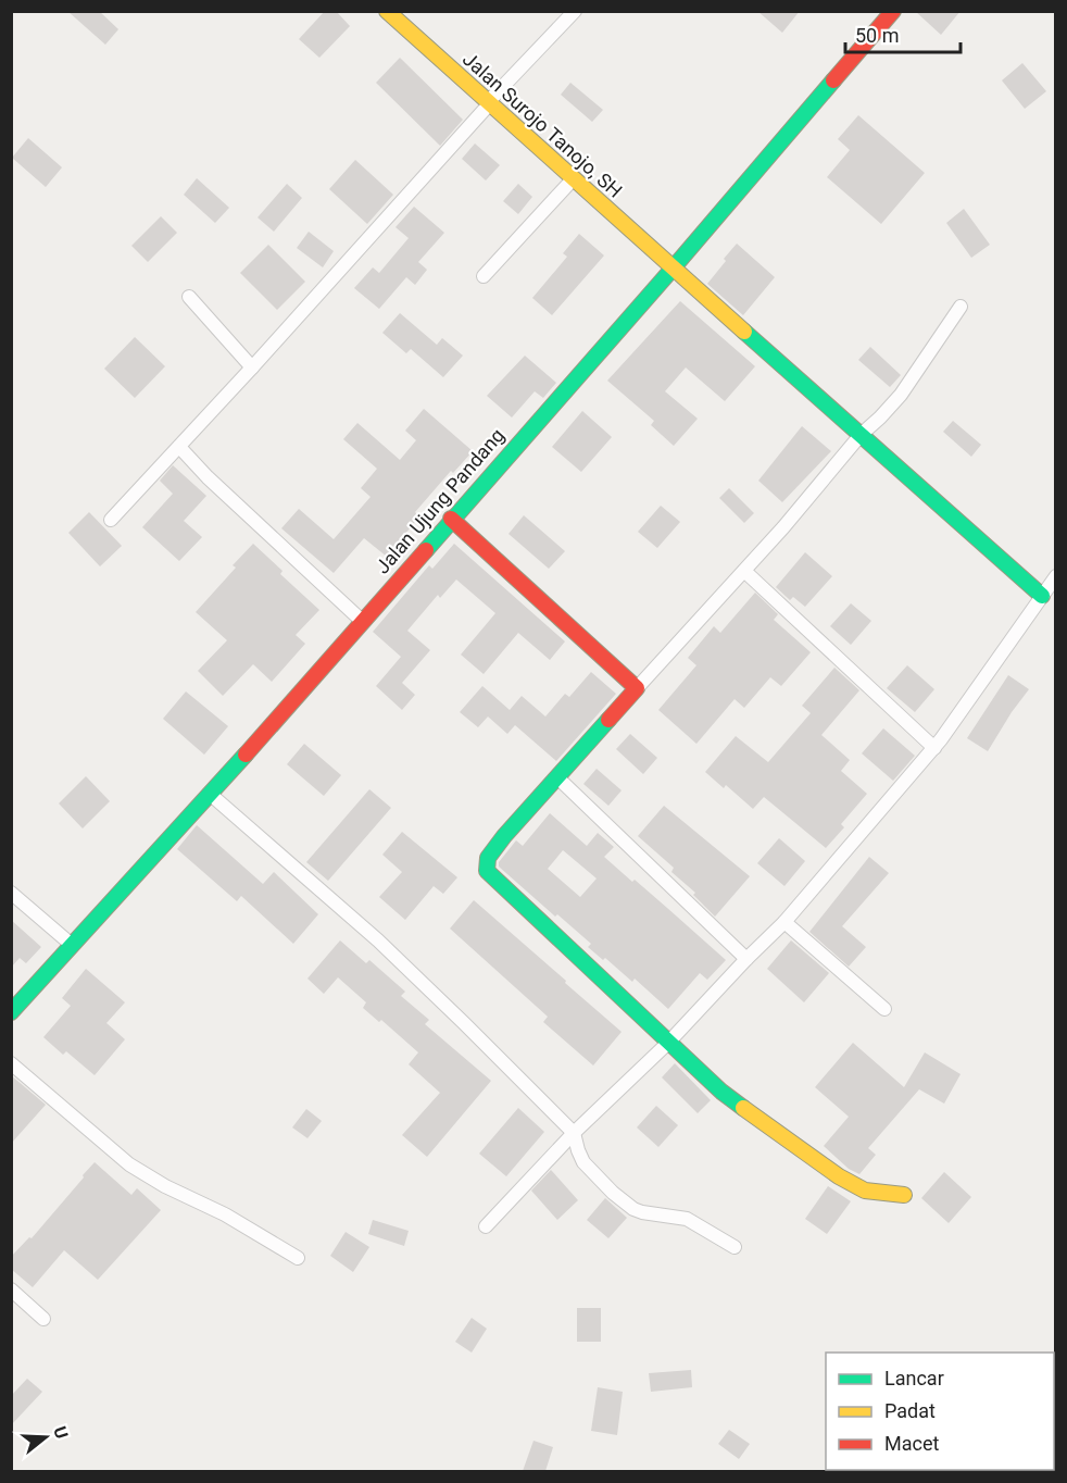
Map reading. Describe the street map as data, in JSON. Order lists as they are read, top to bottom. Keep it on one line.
{"streets":{"street":["Jalan Surojo Tanojo, SH","Jalan Ujung Pandang"]},"crossings":[["Jalan Surojo Tanojo, SH","Jalan Ujung Pandang"]],"legend":["Lancar","Padat","Macet"],"scale_bar":"50 m","north":"right"}
